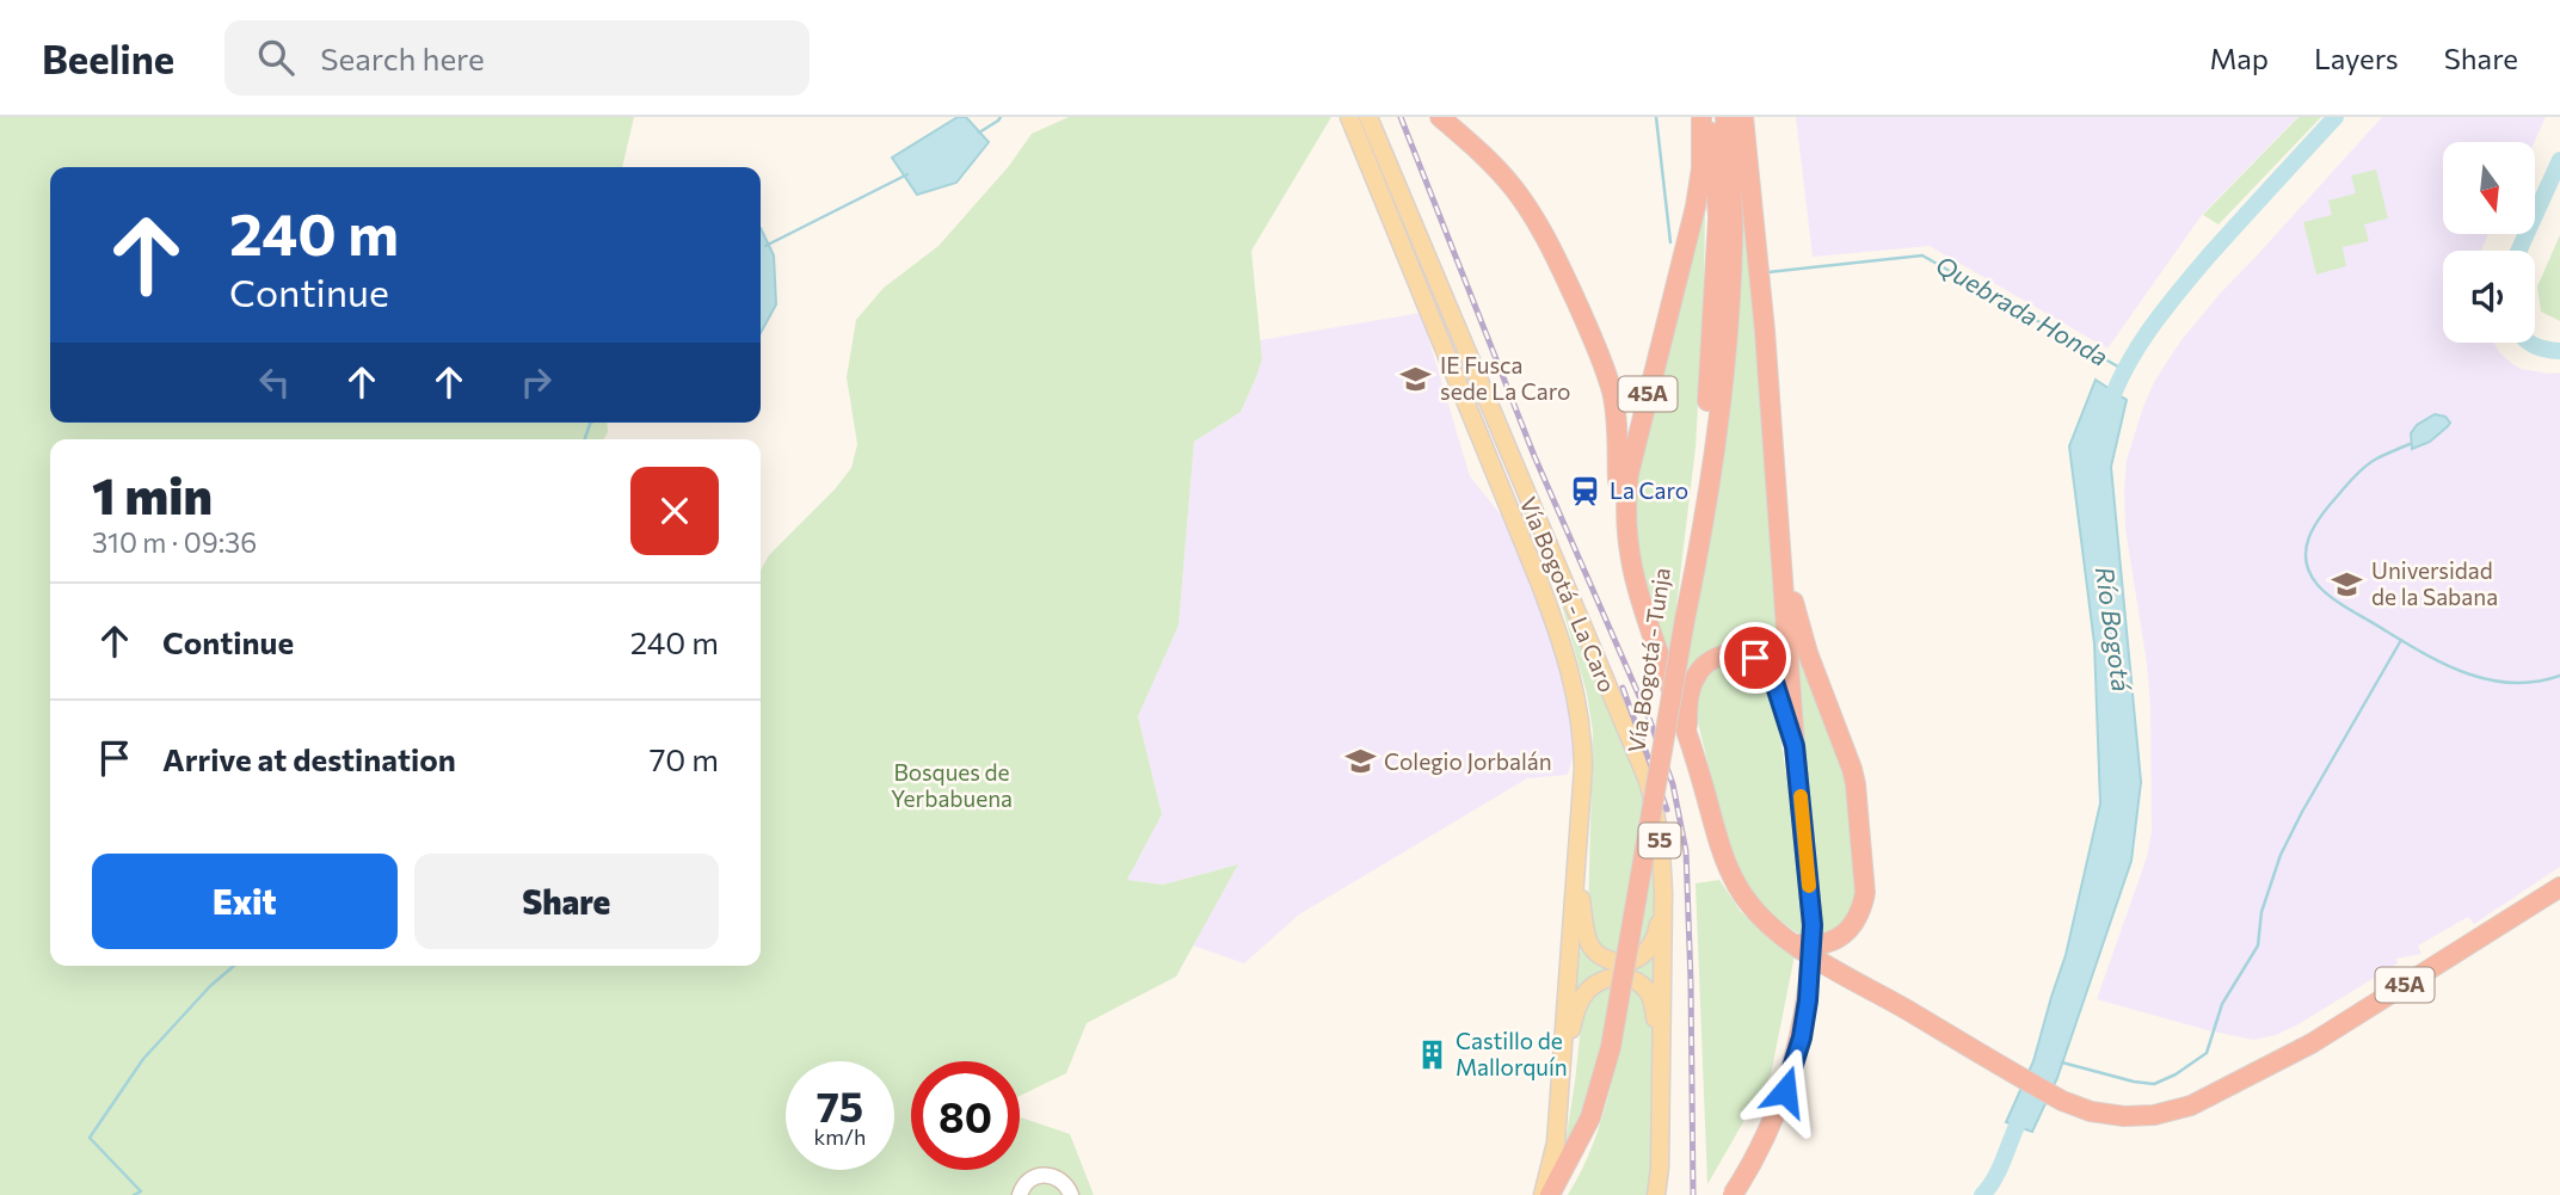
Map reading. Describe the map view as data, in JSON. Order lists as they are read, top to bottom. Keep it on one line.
{"streets":{"highway":["45A","Vía Bogotá - Tunja","55"],"main road":["Vía Bogotá - La Caro"]},"crossings":[["Vía Bogotá - Tunja","55"]],"water":["Quebrada Honda","Río Bogotá"],"parks":["Bosques de Yerbabuena"],"places":{"school or university":["IE Fusca sede La Caro","Universidad de la Sabana","Colegio Jorbalán"],"station":["La Caro"],"building":["Castillo de Mallorquín"]},"north":"bottom","page":{"header":"Beeline","search":"Search here","nav":["Map","Layers","Share"],"turn":["240 m","Continue"],"heading":["1 min","310 m · 09:36"],"list":[{"name":"Continue","value":"240 m"},{"name":"Arrive at destination","value":"70 m"}],"buttons":["Exit","Share"],"speed":"75 km/h","limit":"80"}}
